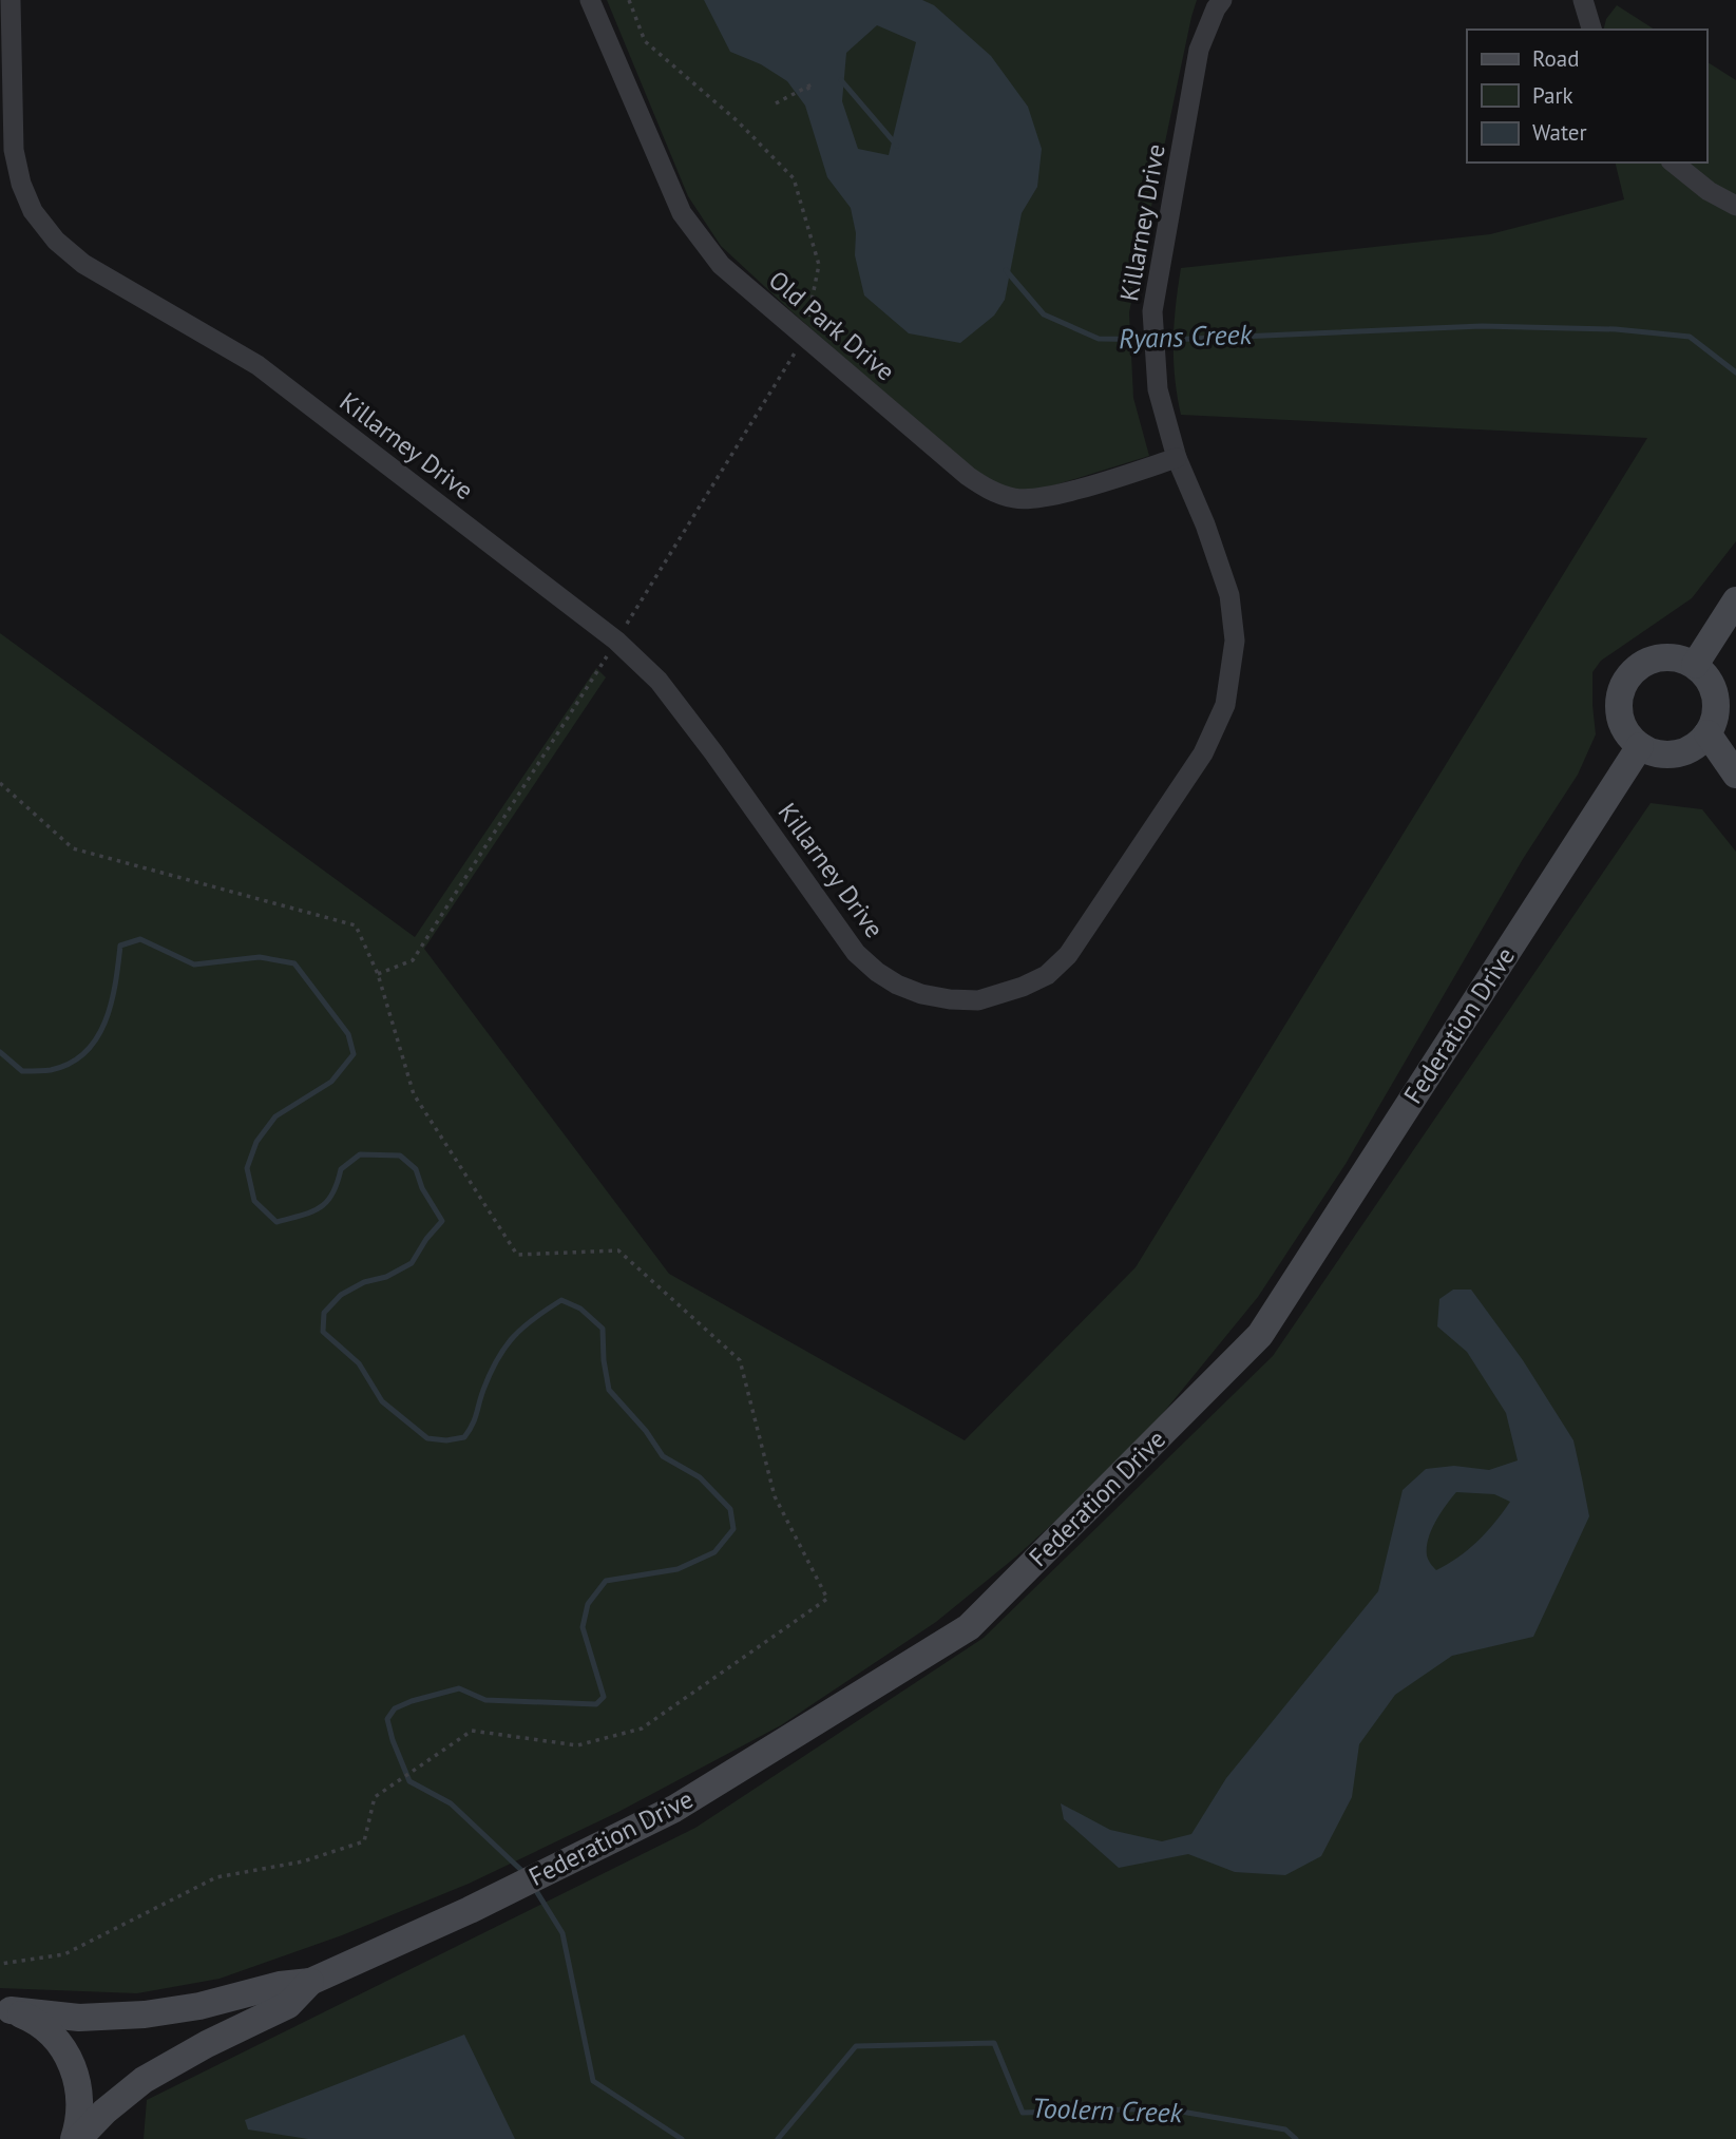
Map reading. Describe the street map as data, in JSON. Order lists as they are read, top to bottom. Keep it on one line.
{"streets":{"main road":["Federation Drive"],"street":["Killarney Drive","Old Park Drive"]},"crossings":[["Killarney Drive","Old Park Drive"]],"water":["Ryans Creek","Toolern Creek"],"legend":["Road","Park","Water"]}
